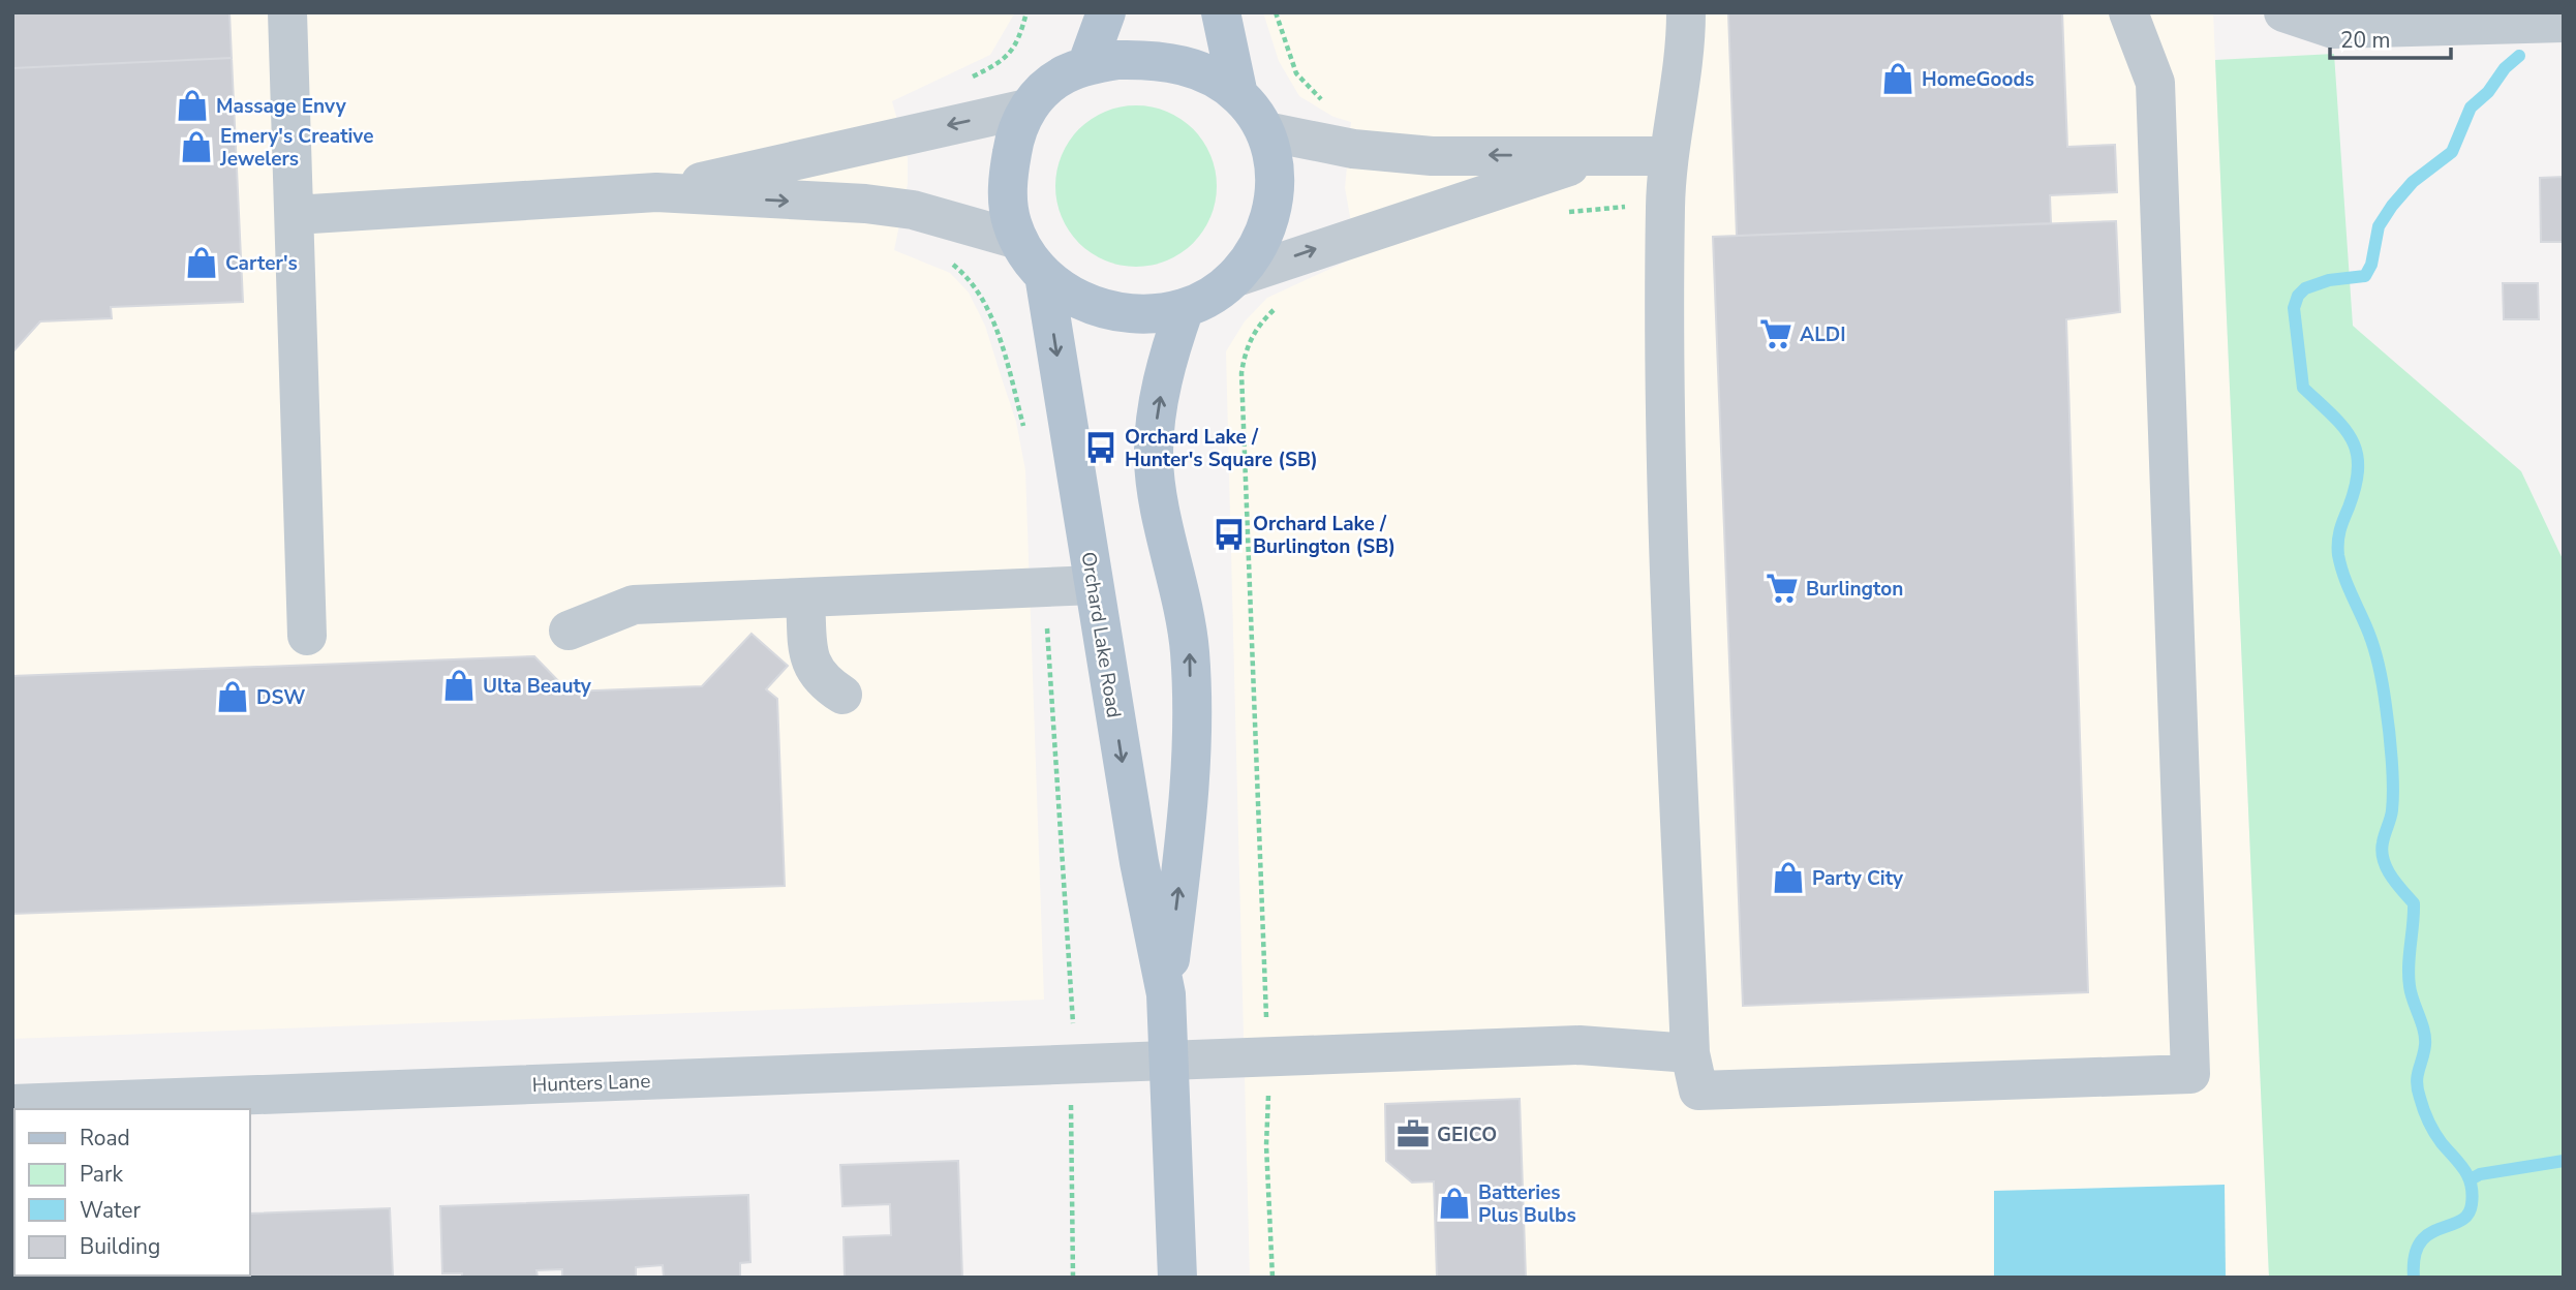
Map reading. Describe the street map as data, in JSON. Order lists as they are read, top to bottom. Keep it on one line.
{"streets":{"main road":["Orchard Lake Road"],"street":["Hunters Lane"]},"crossings":[["Orchard Lake Road","Hunters Lane"]],"places":{"shop":["HomeGoods","Massage Envy","Emery's Creative Jewelers","Carter's","Ulta Beauty","DSW","Party City","Batteries Plus Bulbs"],"supermarket":["ALDI","Burlington"],"bus stop":["Orchard Lake / Hunter's Square (SB)","Orchard Lake / Burlington (SB)"],"office":["GEICO"]},"legend":["Road","Park","Water","Building"],"scale_bar":"20 m"}
